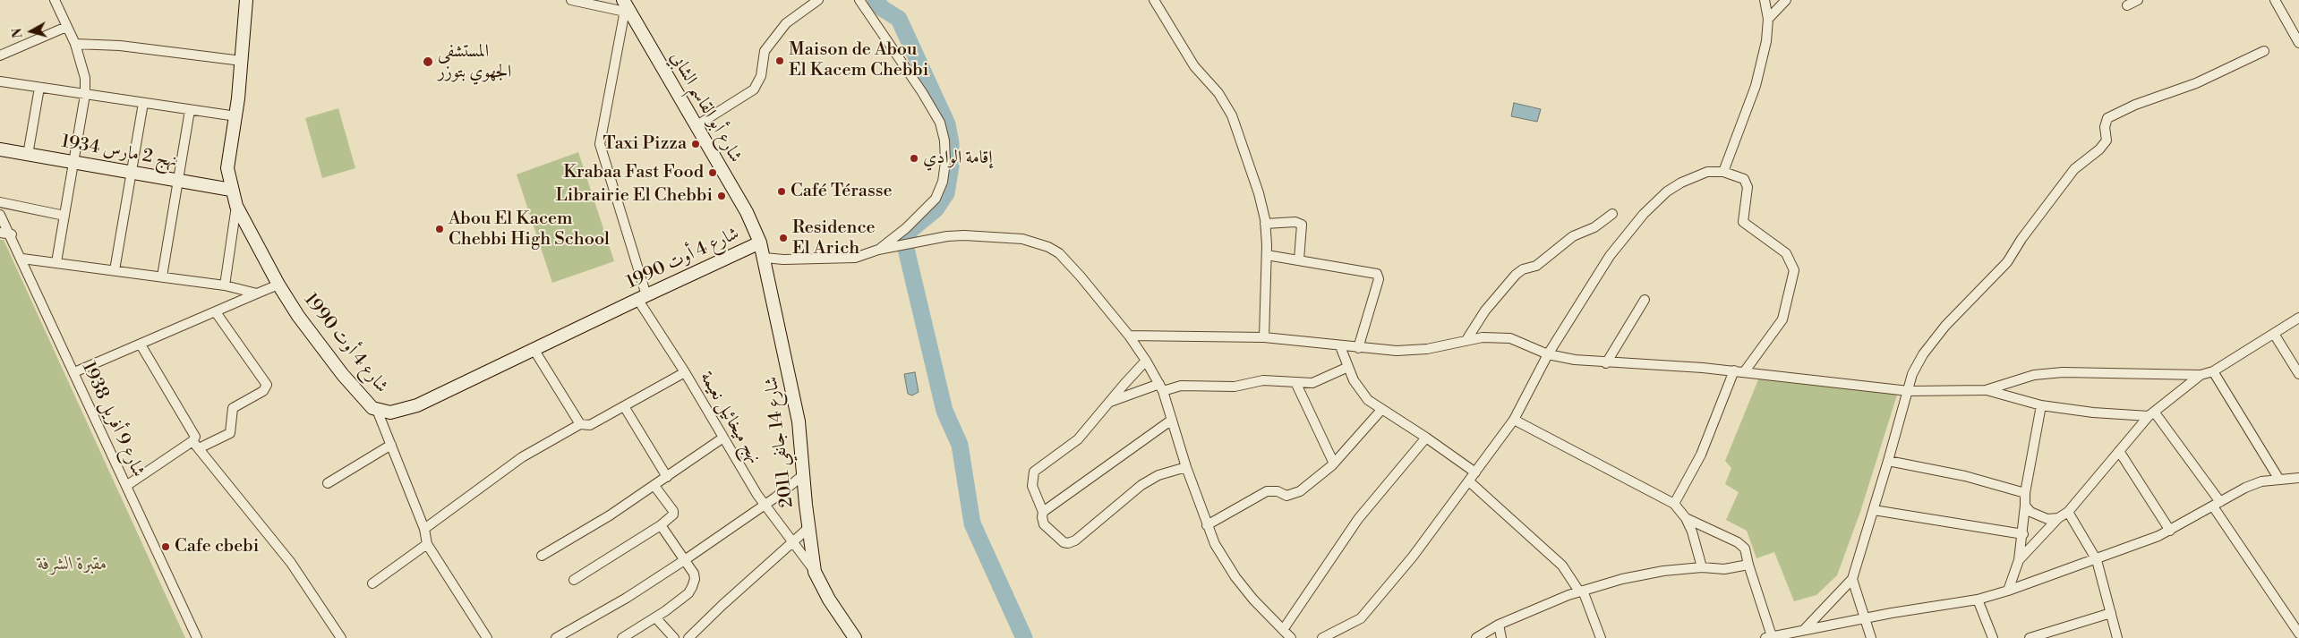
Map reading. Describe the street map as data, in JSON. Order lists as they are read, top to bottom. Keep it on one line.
{"streets":{"street":["شارع أبو القاسم الشابي","نهج 2 مارس 1934","شارع 4 أوت 1990","نهج ميخائيل نعيمة","شارع 9 أفريل 1938","شارع 14 جانفي 2011"]},"crossings":[["شارع أبو القاسم الشابي","شارع 4 أوت 1990"],["شارع أبو القاسم الشابي","نهج ميخائيل نعيمة"],["شارع أبو القاسم الشابي","شارع 14 جانفي 2011"],["نهج 2 مارس 1934","شارع 4 أوت 1990"],["شارع 4 أوت 1990","نهج ميخائيل نعيمة"],["شارع 4 أوت 1990","شارع 14 جانفي 2011"],["نهج ميخائيل نعيمة","شارع 14 جانفي 2011"]],"parks":["مقبرة الشرفة"],"places":["Maison de Abou El Kacem Chebbi","المستشفى الجهوي بتوزر","Taxi Pizza","إقامة الوادي","Krabaa Fast Food","Café Térasse","Librairie El Chebbi","Abou El Kacem Chebbi High School","Residence El Arich","Cafe cbebi"],"north":"left"}
